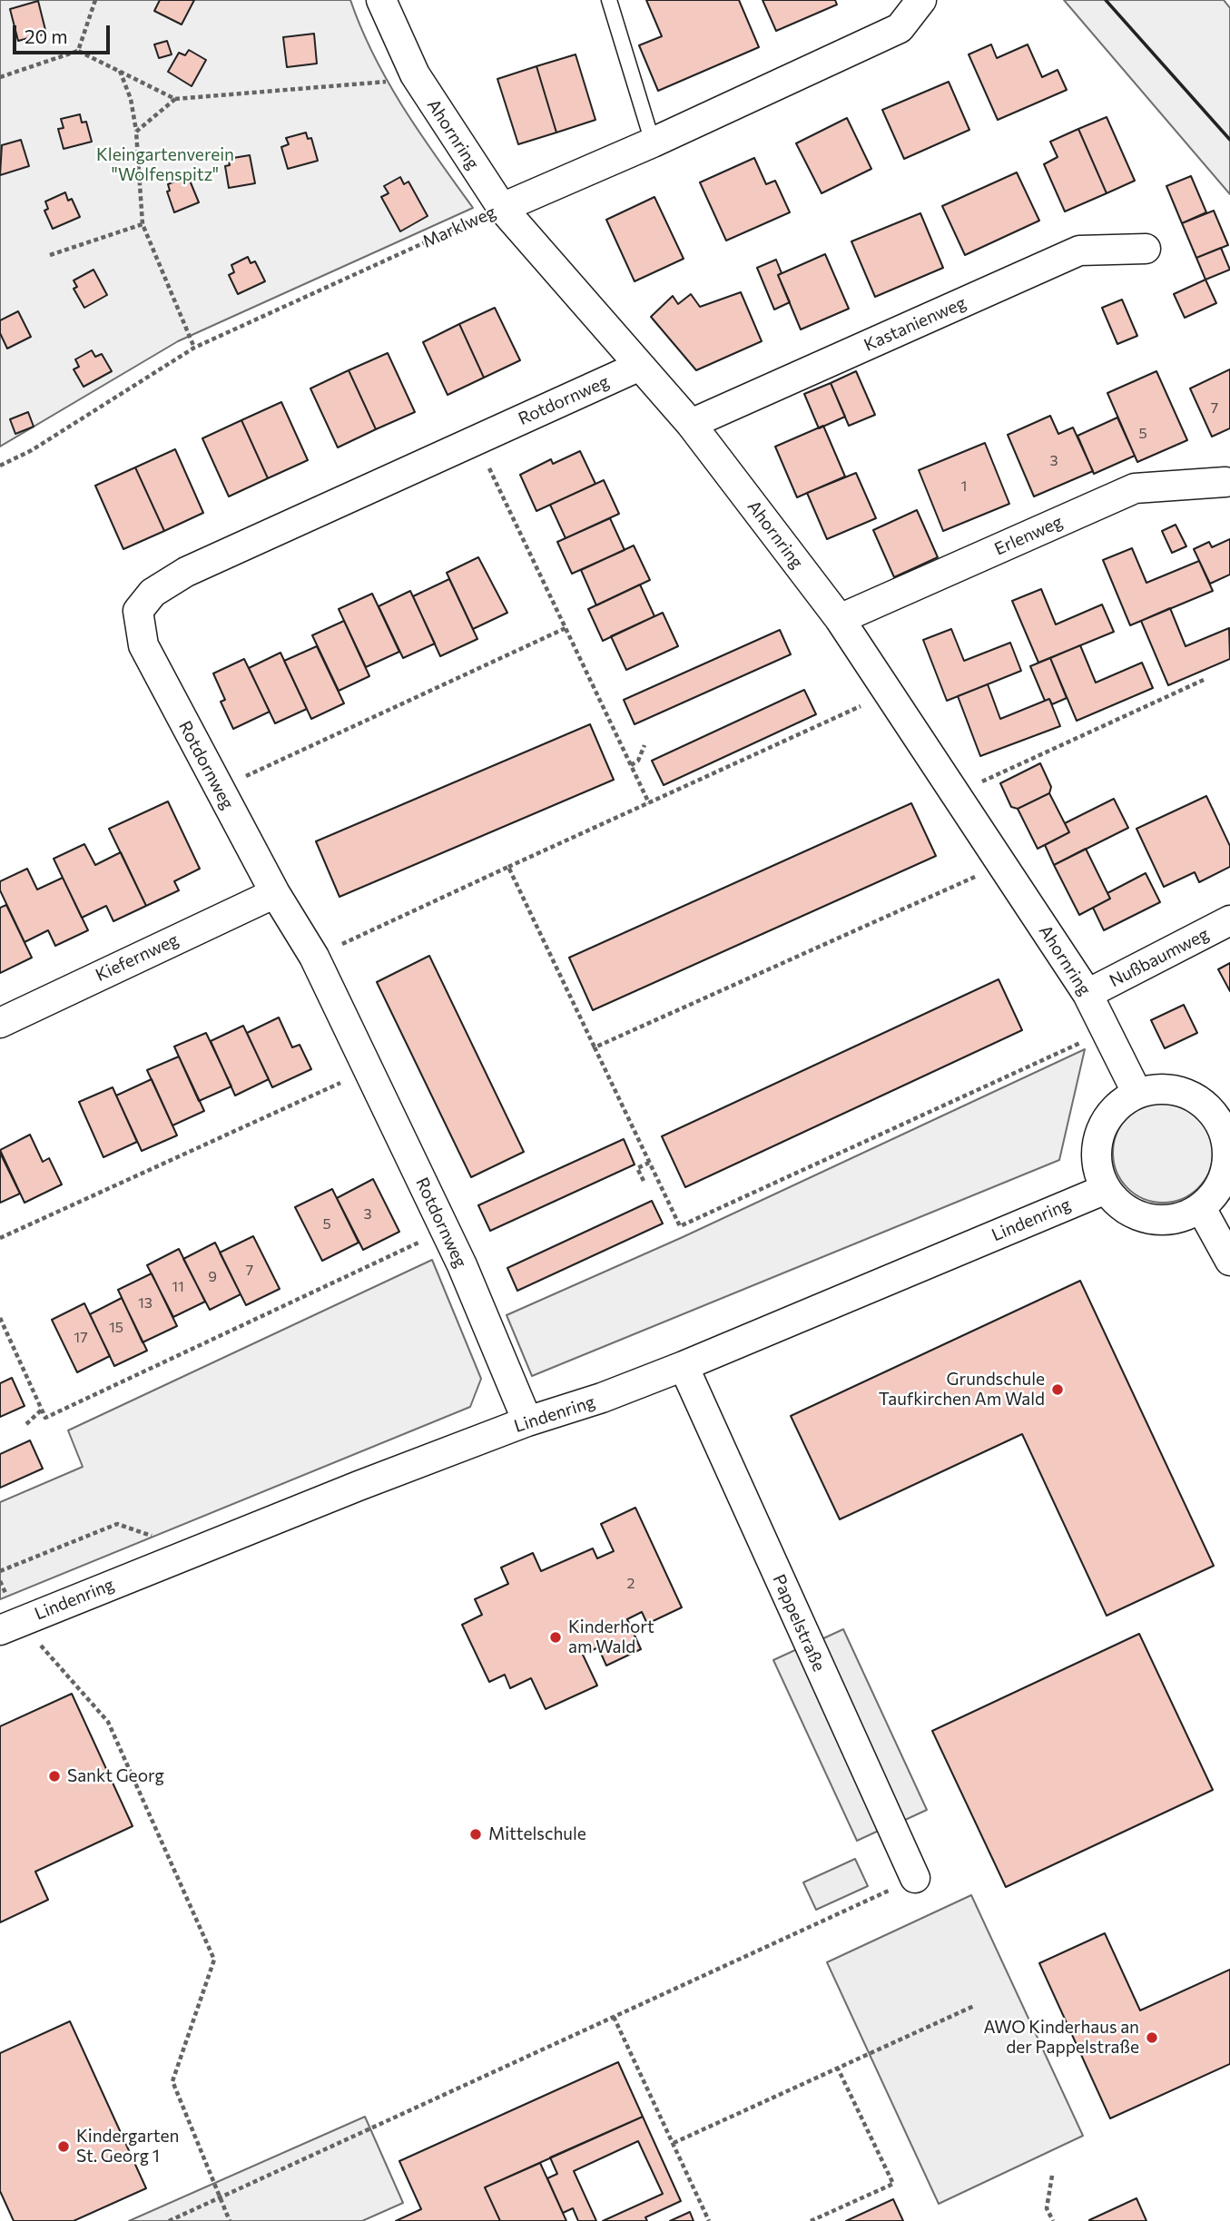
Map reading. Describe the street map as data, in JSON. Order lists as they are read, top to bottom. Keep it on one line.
{"streets":{"street":["Ahornring","Marklweg","Kastanienweg","Rotdornweg","Erlenweg","Kiefernweg","Nußbaumweg","Lindenring","Pappelstraße"]},"crossings":[["Ahornring","Marklweg"],["Ahornring","Kastanienweg"],["Ahornring","Rotdornweg"],["Ahornring","Erlenweg"],["Ahornring","Nußbaumweg"],["Ahornring","Lindenring"],["Rotdornweg","Kiefernweg"],["Rotdornweg","Lindenring"],["Lindenring","Pappelstraße"]],"parks":["Kleingartenverein \"Wolfenspitz\""],"places":["Grundschule Taufkirchen Am Wald","Kinderhort am Wald","Sankt Georg","Mittelschule","AWO Kinderhaus an der Pappelstraße","Kindergarten St. Georg 1"],"house_numbers":["7","5","3","1","3","5","7","9","11","13","15","17","2"],"scale_bar":"20 m"}
